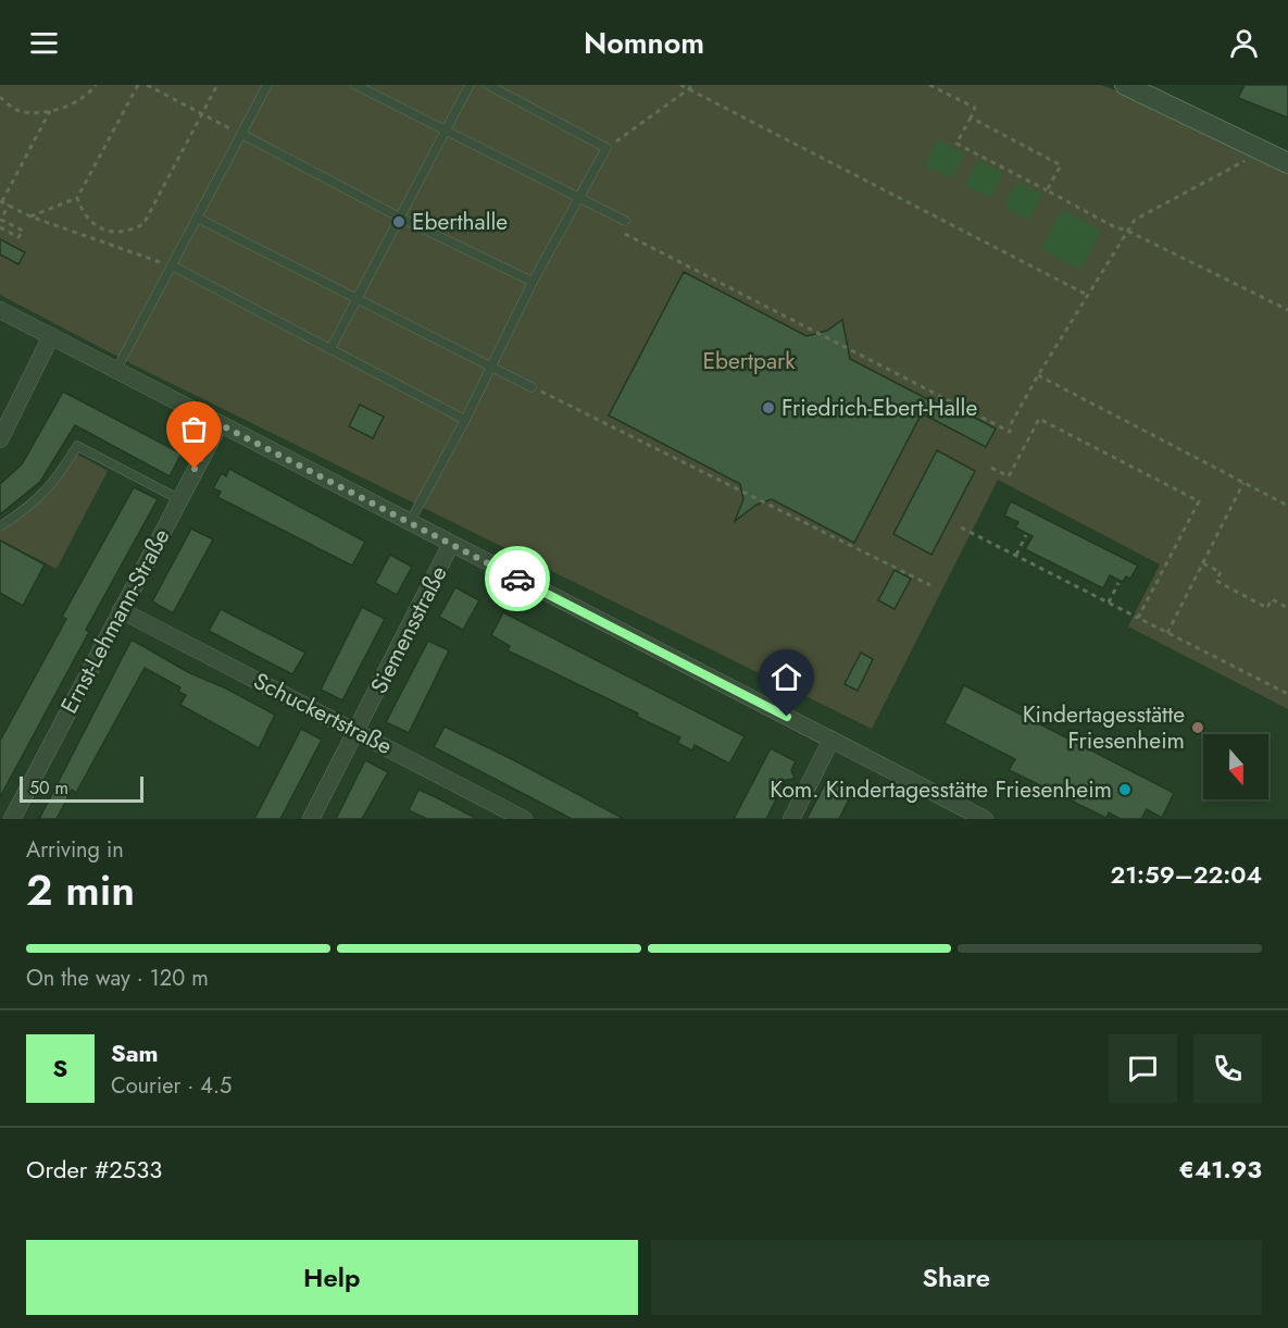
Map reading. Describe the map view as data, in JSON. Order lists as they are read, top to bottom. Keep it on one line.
{"streets":{"street":["Ernst-Lehmann-Straße","Siemensstraße","Schuckertstraße"]},"crossings":[["Ernst-Lehmann-Straße","Schuckertstraße"],["Siemensstraße","Schuckertstraße"]],"parks":["Ebertpark"],"places":["Eberthalle","Friedrich-Ebert-Halle","Kindertagesstätte Friesenheim","Kom. Kindertagesstätte Friesenheim"],"scale_bar":"50 m","north":"bottom","page":{"header":"Nomnom","scale":"50 m","heading":["2 min","Arriving in","21:59–22:04"],"panel":["Sam","Courier · 4.5","Order #2533","€41.93"],"bar":"On the way · 120 m","round":"S","buttons":["Help","Share"]}}
